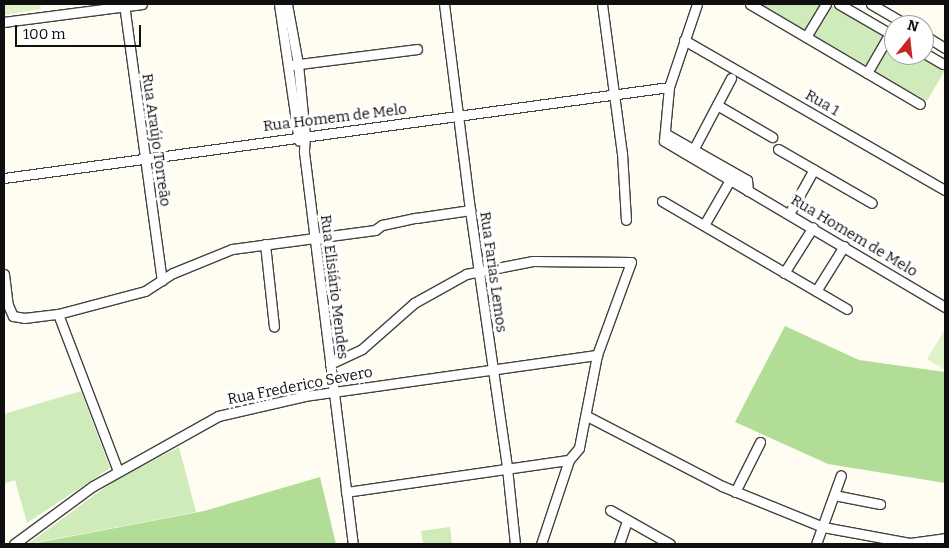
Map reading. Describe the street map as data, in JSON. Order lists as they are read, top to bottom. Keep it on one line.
{"streets":{"street":["Rua 1","Rua Homem de Melo","Rua Araújo Torreão","Rua Farias Lemos","Rua Elisiário Mendes","Rua Frederico Severo"]},"crossings":[["Rua Homem de Melo","Rua Araújo Torreão"],["Rua Homem de Melo","Rua Farias Lemos"],["Rua Homem de Melo","Rua Elisiário Mendes"],["Rua Farias Lemos","Rua Frederico Severo"],["Rua Elisiário Mendes","Rua Frederico Severo"]],"scale_bar":"100 m","north":"top"}
